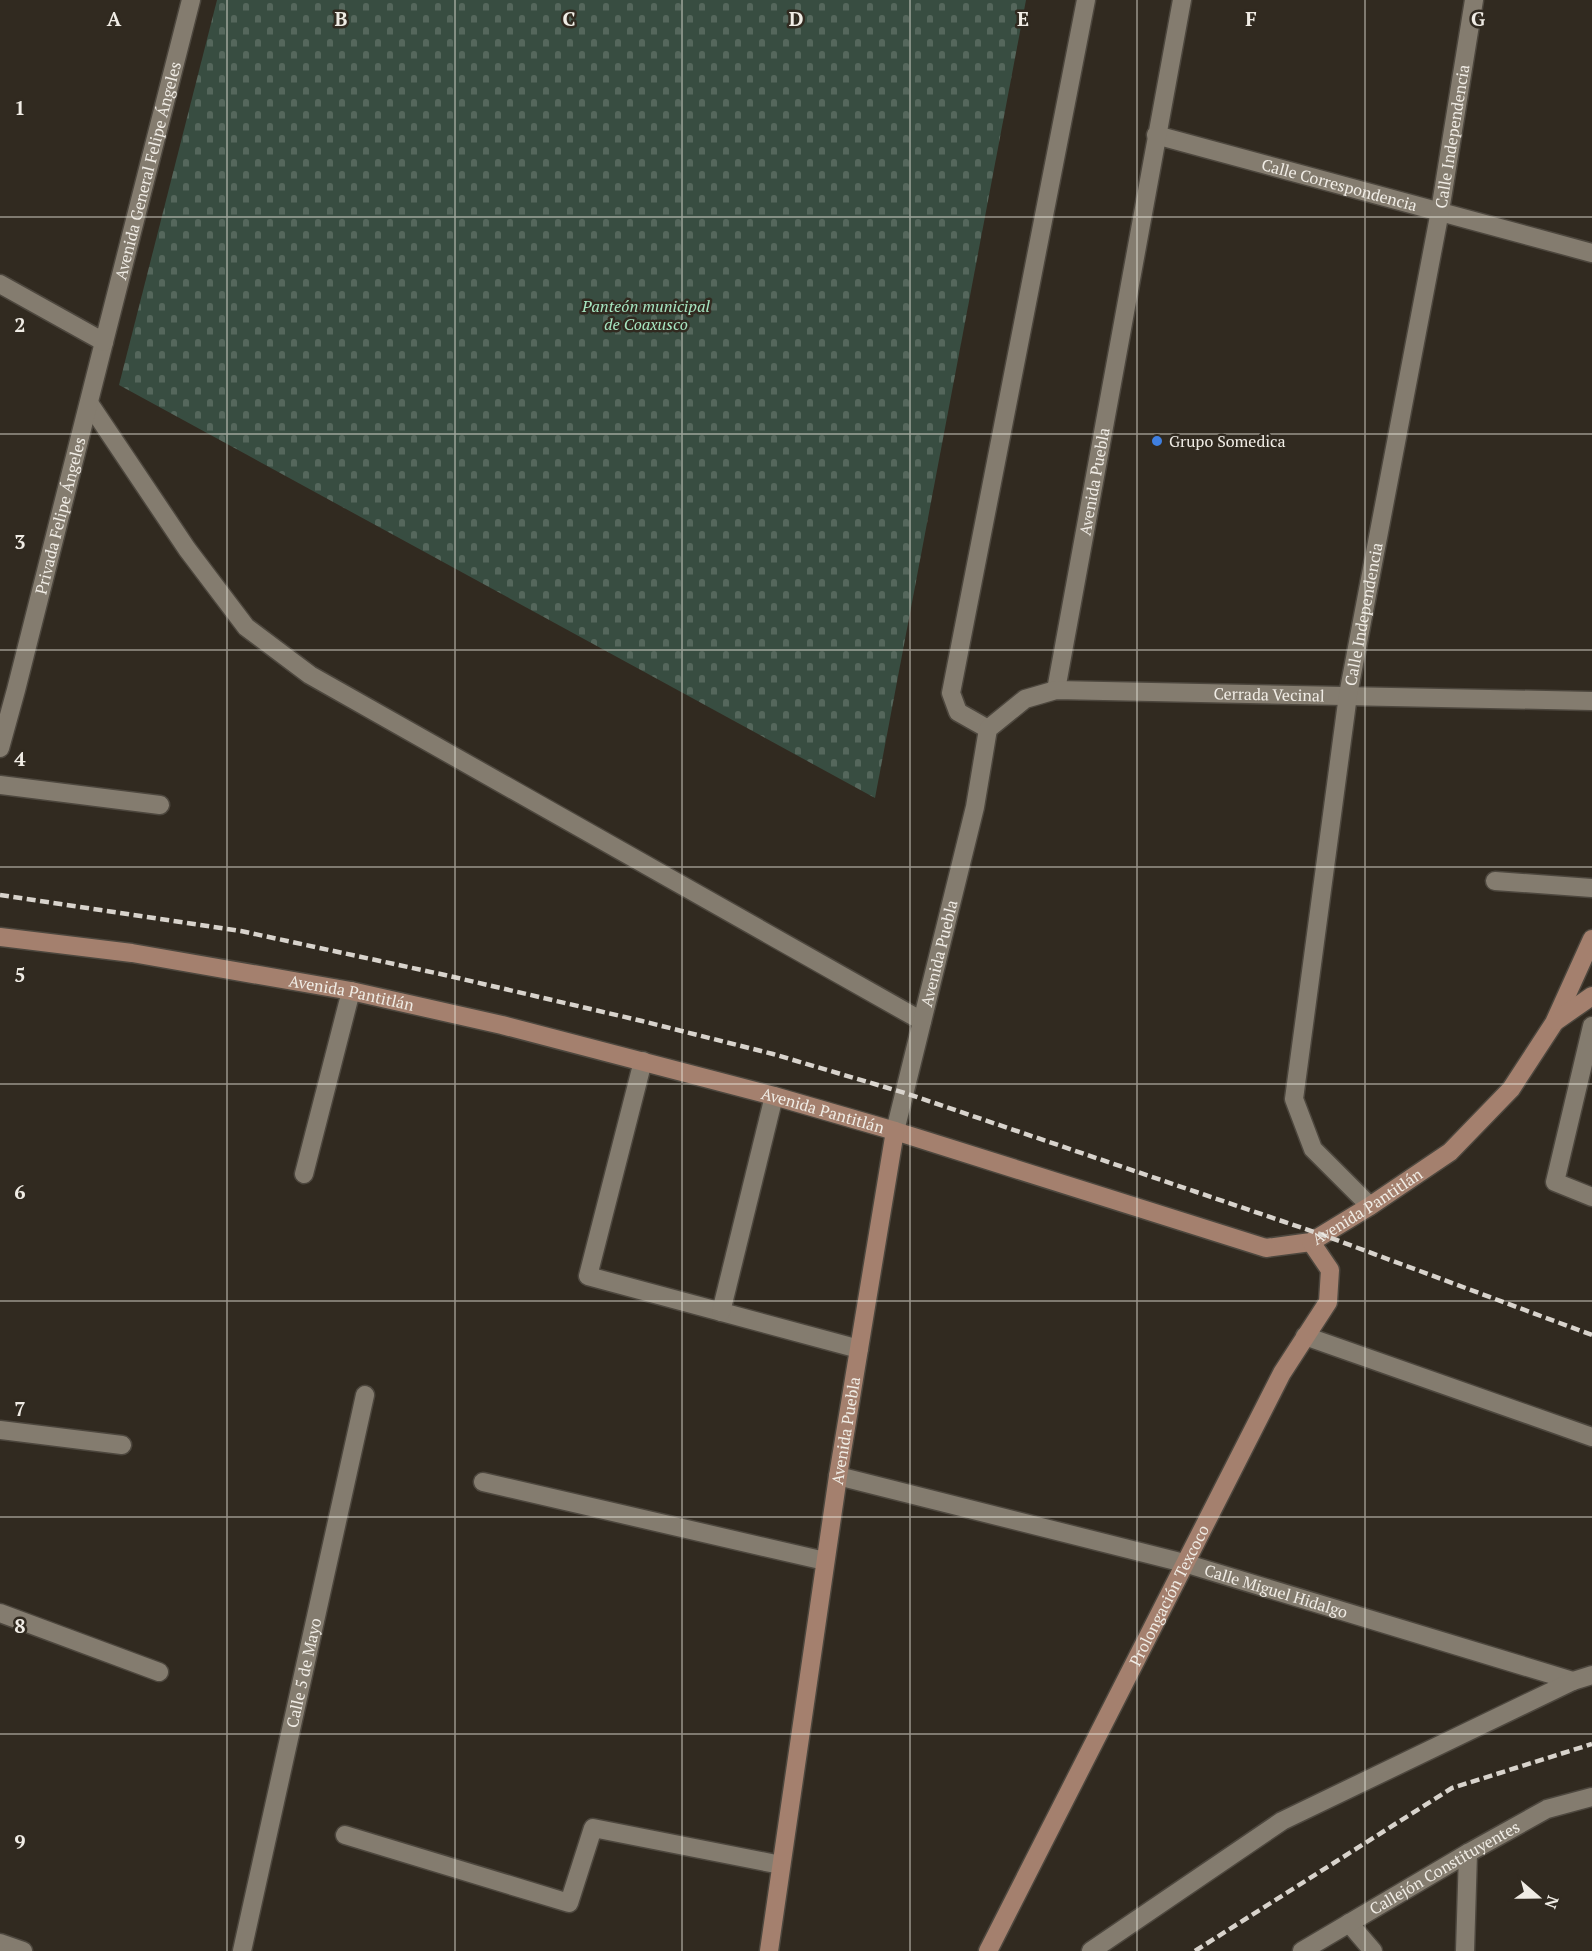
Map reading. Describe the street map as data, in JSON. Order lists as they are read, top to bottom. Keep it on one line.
{"streets":{"main road":["Avenida Puebla","Avenida Pantitlán","Prolongación Texcoco"],"street":["Calle Independencia","Avenida General Felipe Ángeles","Calle Correspondencia","Privada Felipe Ángeles","Cerrada Vecinal","Calle Miguel Hidalgo","Calle 5 de Mayo","Callejón Constituyentes"]},"crossings":[["Calle Independencia","Calle Correspondencia"],["Calle Independencia","Cerrada Vecinal"],["Calle Independencia","Avenida Pantitlán"],["Avenida General Felipe Ángeles","Privada Felipe Ángeles"],["Calle Correspondencia","Avenida Puebla"],["Avenida Puebla","Cerrada Vecinal"],["Avenida Puebla","Avenida Pantitlán"],["Avenida Puebla","Calle Miguel Hidalgo"],["Avenida Pantitlán","Prolongación Texcoco"],["Calle Miguel Hidalgo","Prolongación Texcoco"]],"parks":["Panteón municipal de Coaxusco"],"places":["Grupo Somedica"],"north":"right","grid":{"columns":["A","B","C","D","E","F","G"],"rows":["1","2","3","4","5","6","7","8","9"]}}
